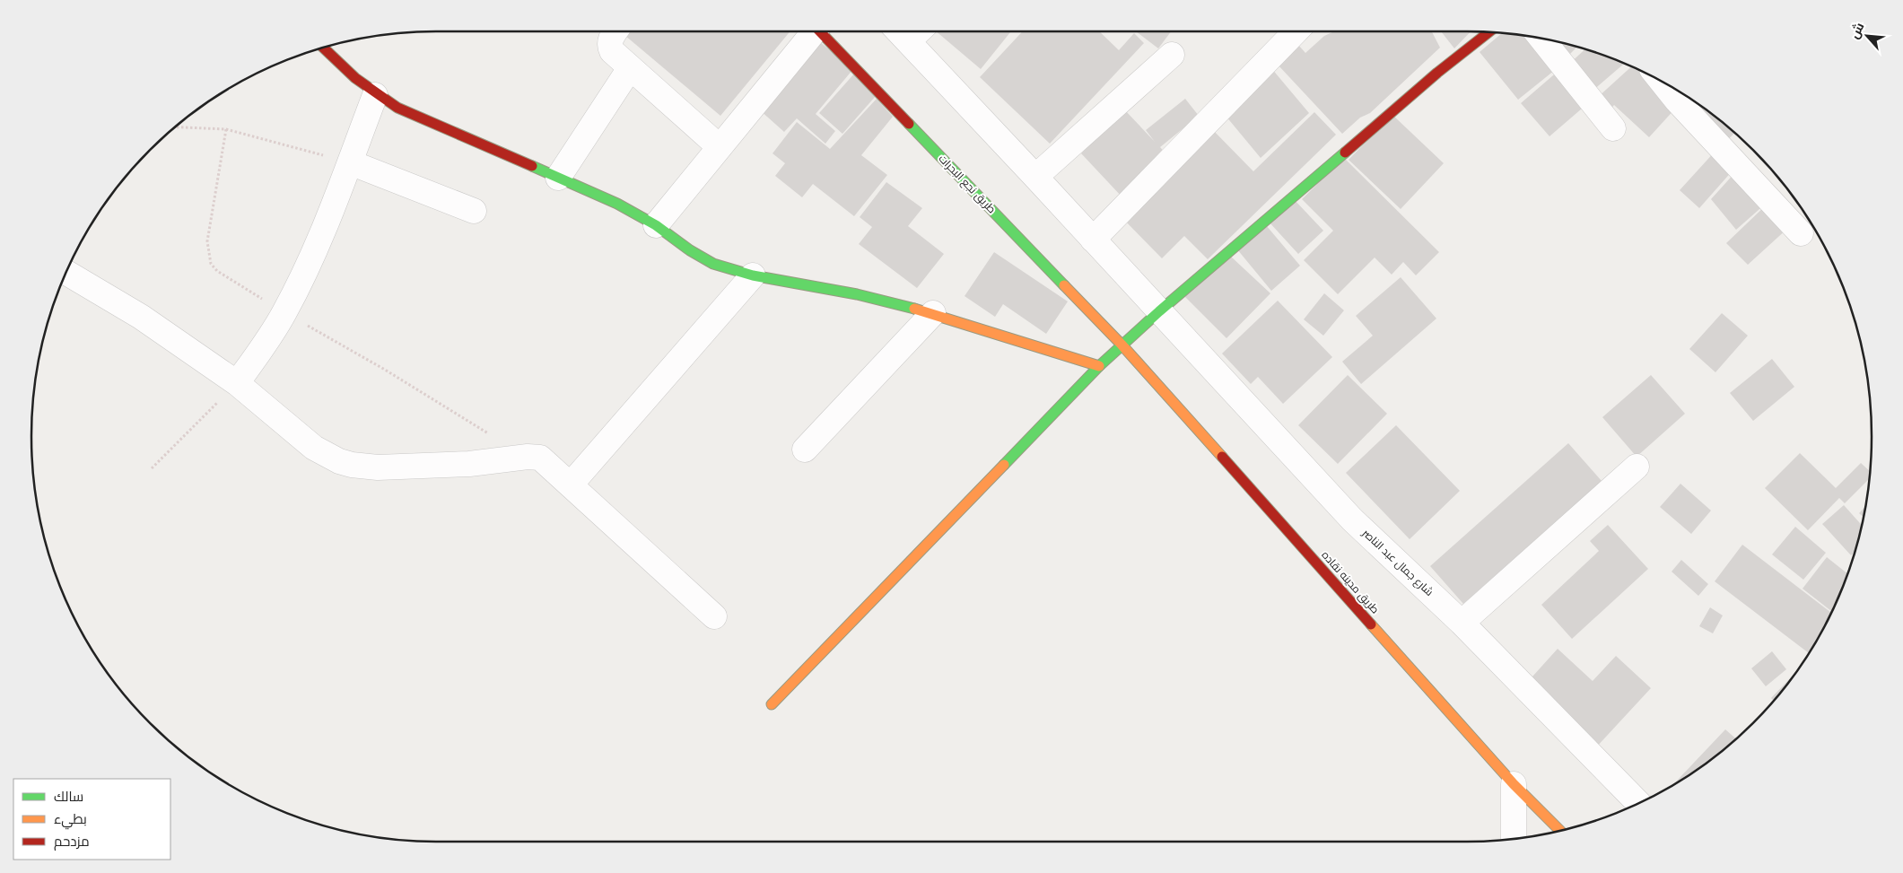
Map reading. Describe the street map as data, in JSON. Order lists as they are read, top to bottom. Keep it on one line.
{"streets":{"street":["طريق نجع البحرات","شارع جمال عبد الناصر","طريق مدينه نقاده"]},"crossings":[["طريق نجع البحرات","طريق مدينه نقاده"]],"legend":["سالك","بطيء","مزدحم"],"north":"top left"}
